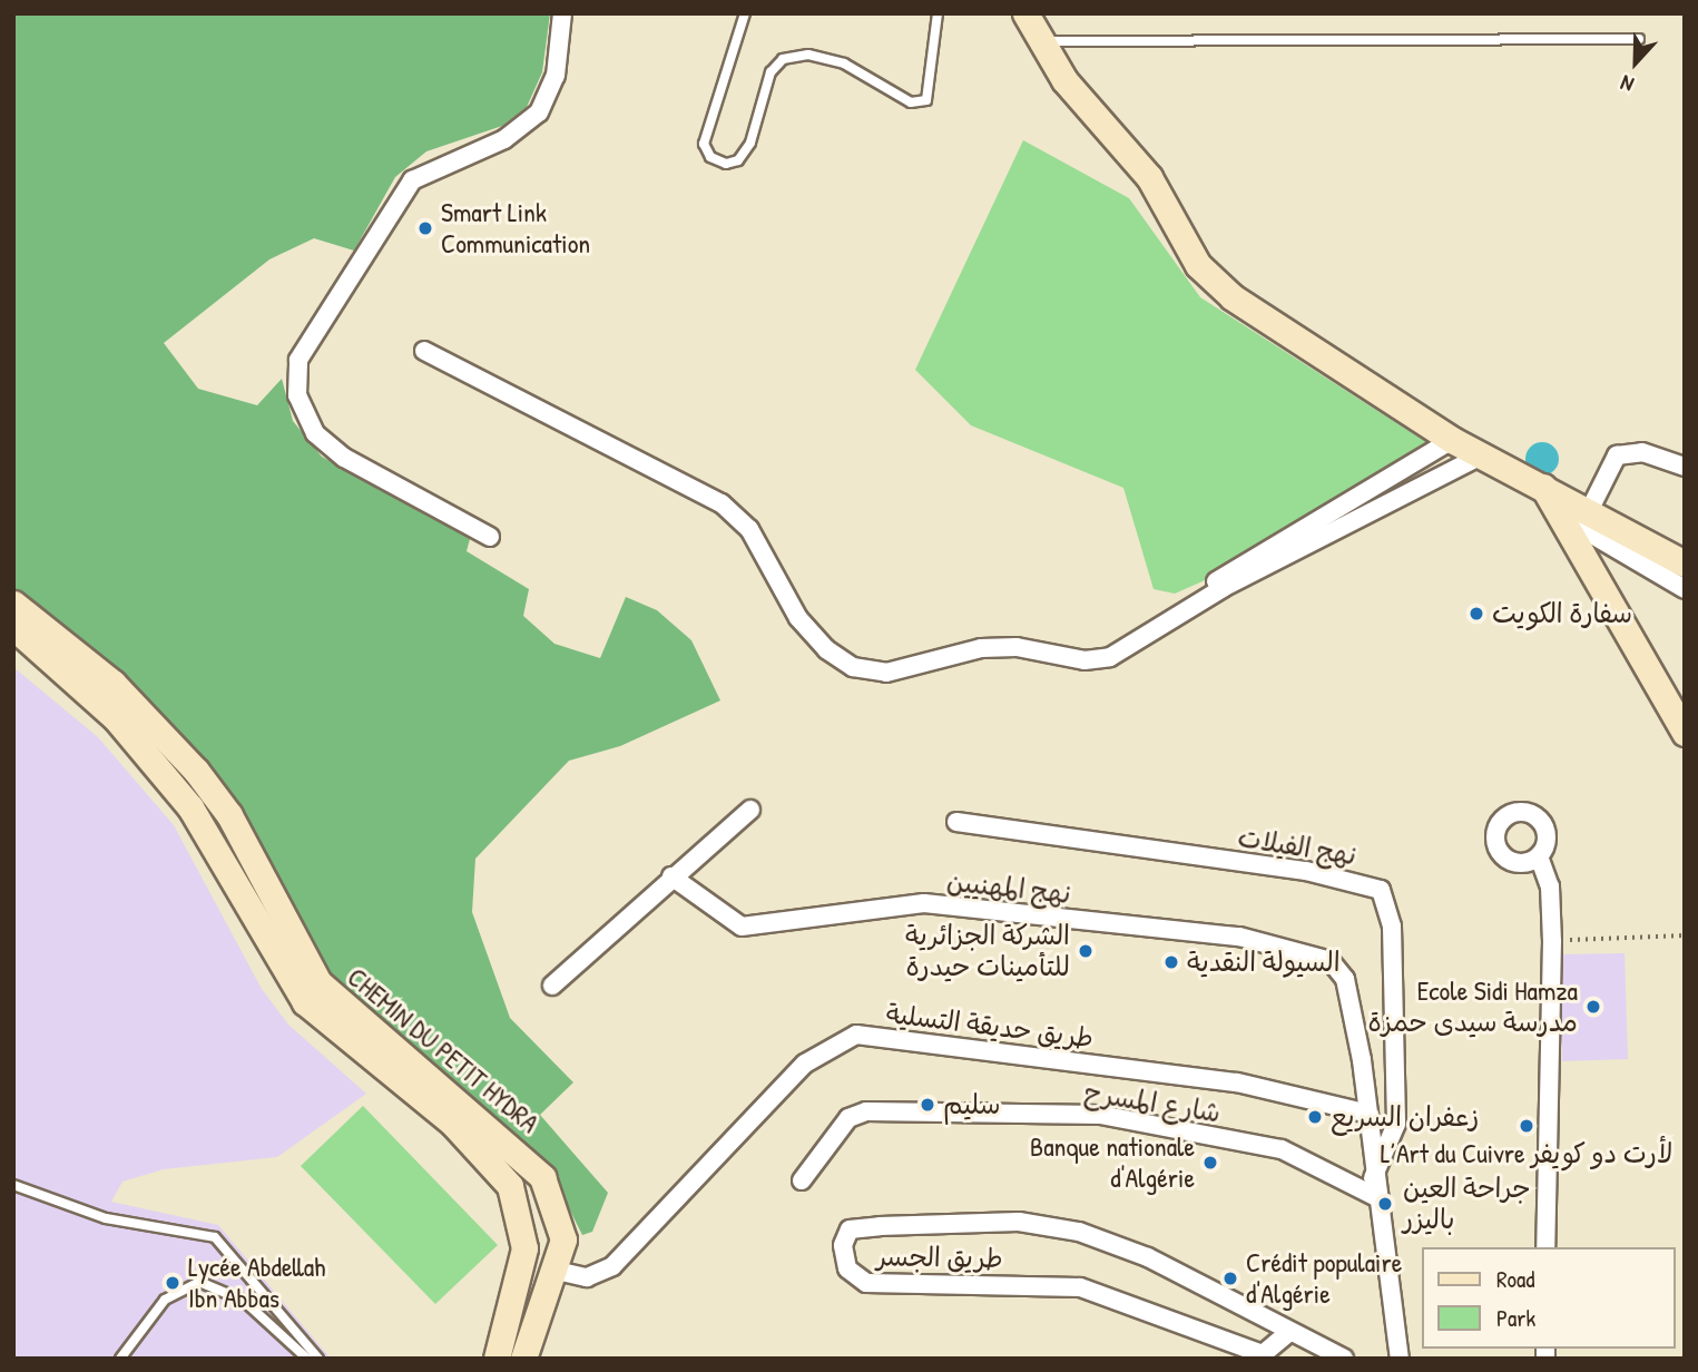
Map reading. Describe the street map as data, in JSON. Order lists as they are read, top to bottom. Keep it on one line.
{"streets":{"main road":["CHEMIN DU PETIT HYDRA"],"street":["نهج الفيلات","نهج المهنيين","طريق حديقة التسلية","شارع المسرح","طريق الجسر"]},"crossings":[["نهج المهنيين","طريق حديقة التسلية"],["طريق حديقة التسلية","CHEMIN DU PETIT HYDRA"]],"places":["Smart Link Communication","سفارة الكويت","الشركة الجزائرية للتأمينات حيدرة","السيولة النقدية","Ecole Sidi Hamza مدرسة سيدى حمزة","سليم","زعفران السريع","L’Art du Cuivre لأرت دو كويفر","Banque nationale d'Algérie","جراحة العين باليزر","Crédit populaire d'Algérie","Lycée Abdellah Ibn Abbas"],"legend":["Road","Park"],"north":"bottom"}
